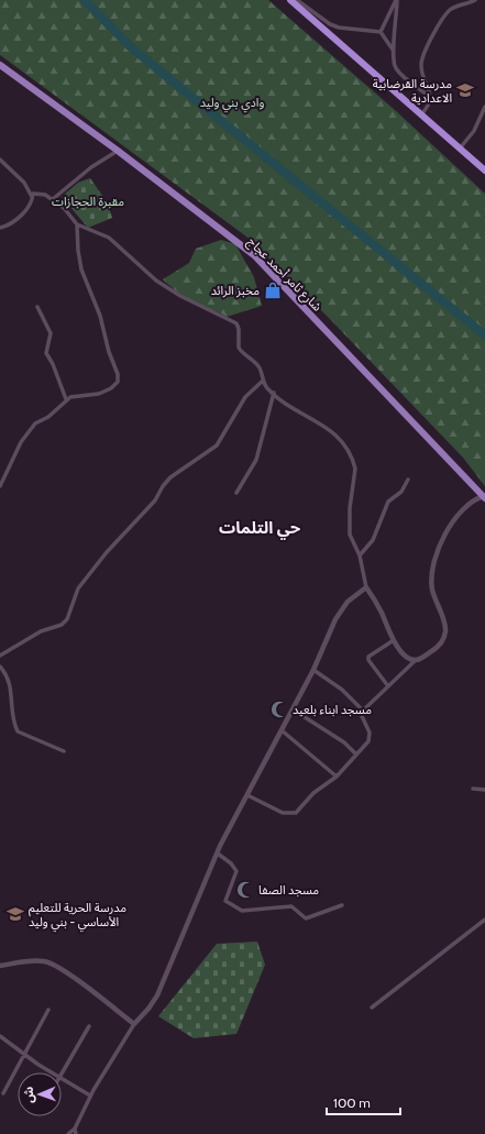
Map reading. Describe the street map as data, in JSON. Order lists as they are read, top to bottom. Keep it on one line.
{"streets":{"main road":["شارع ثامر أحمد عجاج"]},"districts":["حي التلمات"],"parks":["وادي بني وليد","مقبرة الحجازات"],"places":{"school or university":["مدرسة القرضابية الاعدادية","مدرسة الحرية للتعليم الأساسي - بني وليد"],"shop":["مخبز الرائد"],"mosque":["مسجد ابناء بلعيد","مسجد الصفا"]},"scale_bar":"100 m","north":"left"}
